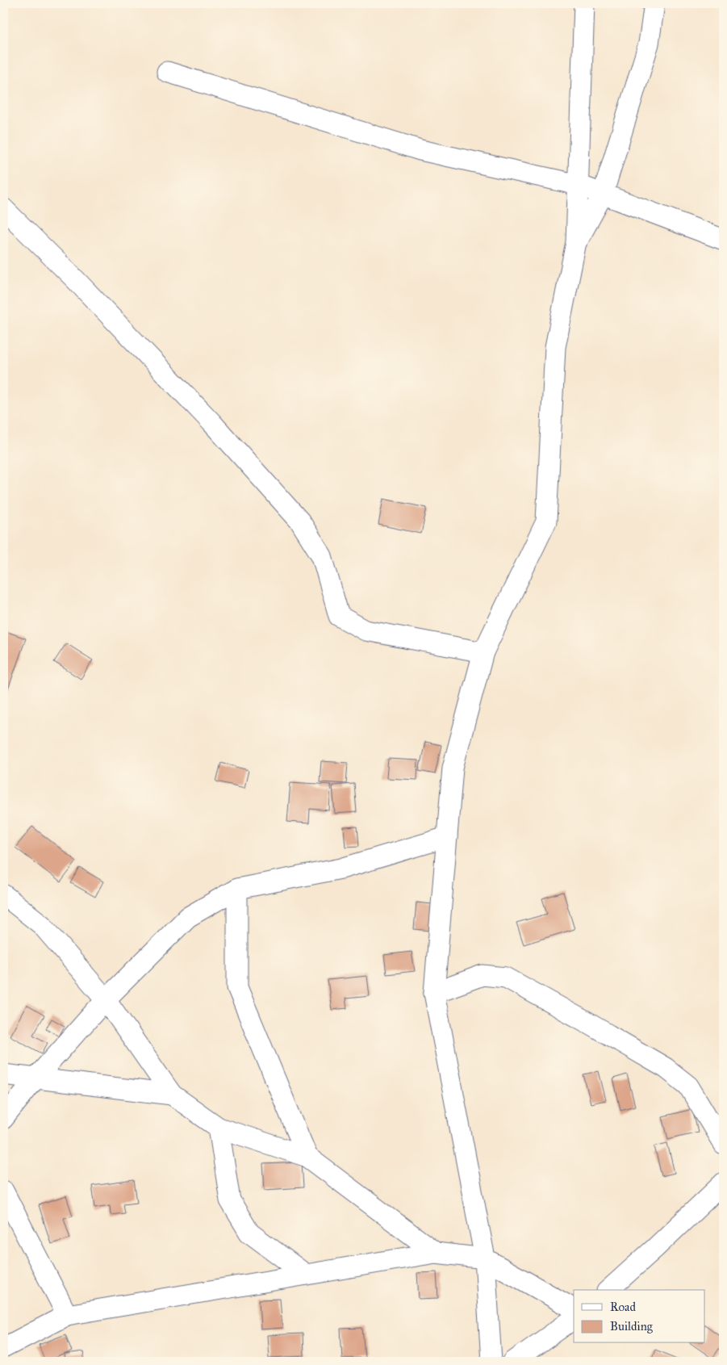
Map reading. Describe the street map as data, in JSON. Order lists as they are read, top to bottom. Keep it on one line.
{"legend":["Road","Building"]}
